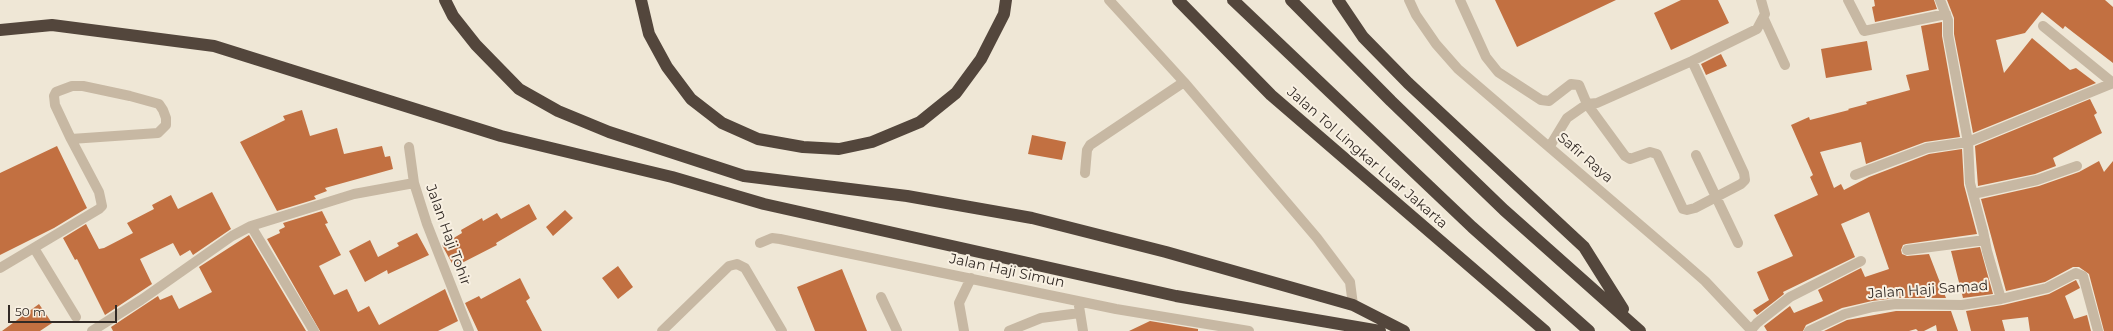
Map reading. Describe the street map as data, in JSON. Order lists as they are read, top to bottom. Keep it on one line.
{"streets":{"highway":["Jalan Tol Lingkar Luar Jakarta"],"street":["Safir Raya","Jalan Haji Tohir","Jalan Haji Simun","Jalan Haji Samad"]},"scale_bar":"50 m"}
